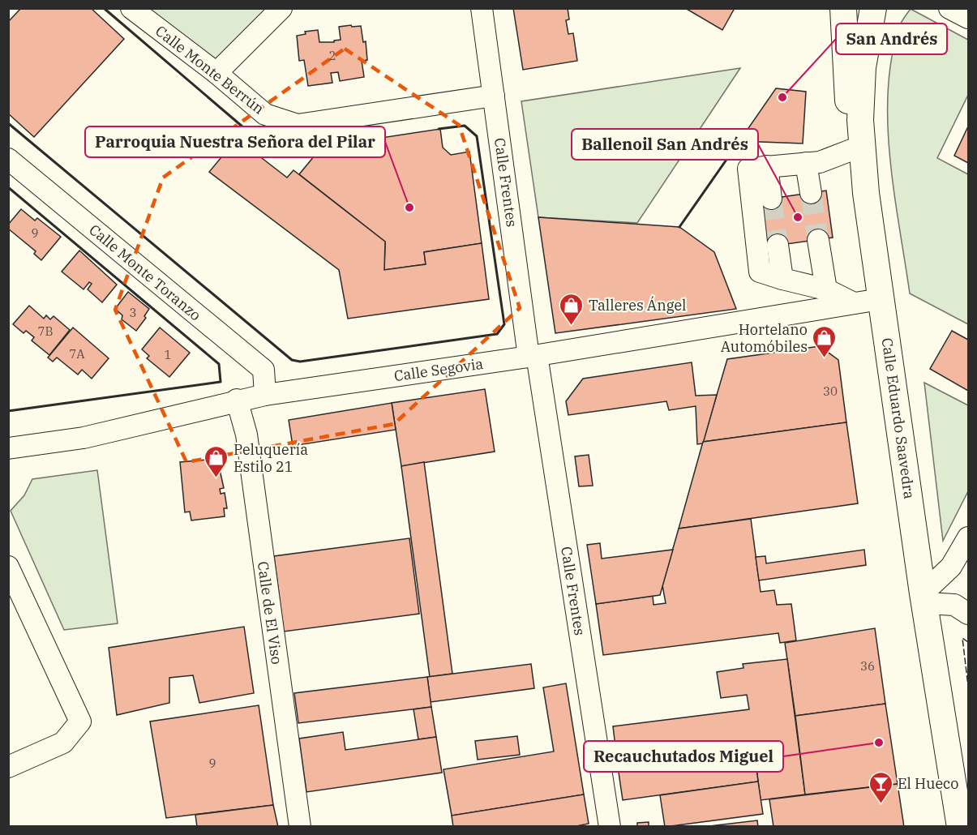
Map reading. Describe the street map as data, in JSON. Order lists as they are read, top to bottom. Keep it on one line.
{"streets":{"main road":["Calle Eduardo Saavedra"],"street":["Calle Monte Berrún","Calle Frentes","Calle Monte Toranzo","Calle Segovia","Calle de El Viso"]},"crossings":[["Calle Monte Berrún","Calle Frentes"],["Calle Frentes","Calle Segovia"],["Calle Monte Toranzo","Calle Segovia"],["Calle Segovia","Calle Eduardo Saavedra"],["Calle Segovia","Calle de El Viso"]],"places":{"other":["San Andrés","Parroquia Nuestra Señora del Pilar","Ballenoil San Andrés","Recauchutados Miguel"],"shop":["Talleres Ángel","Hortelano Automóbiles","Peluquería Estilo 21"],"bar":["El Hueco"]},"house_numbers":["2","9","3","7B","7A","1","30","36","9"]}
